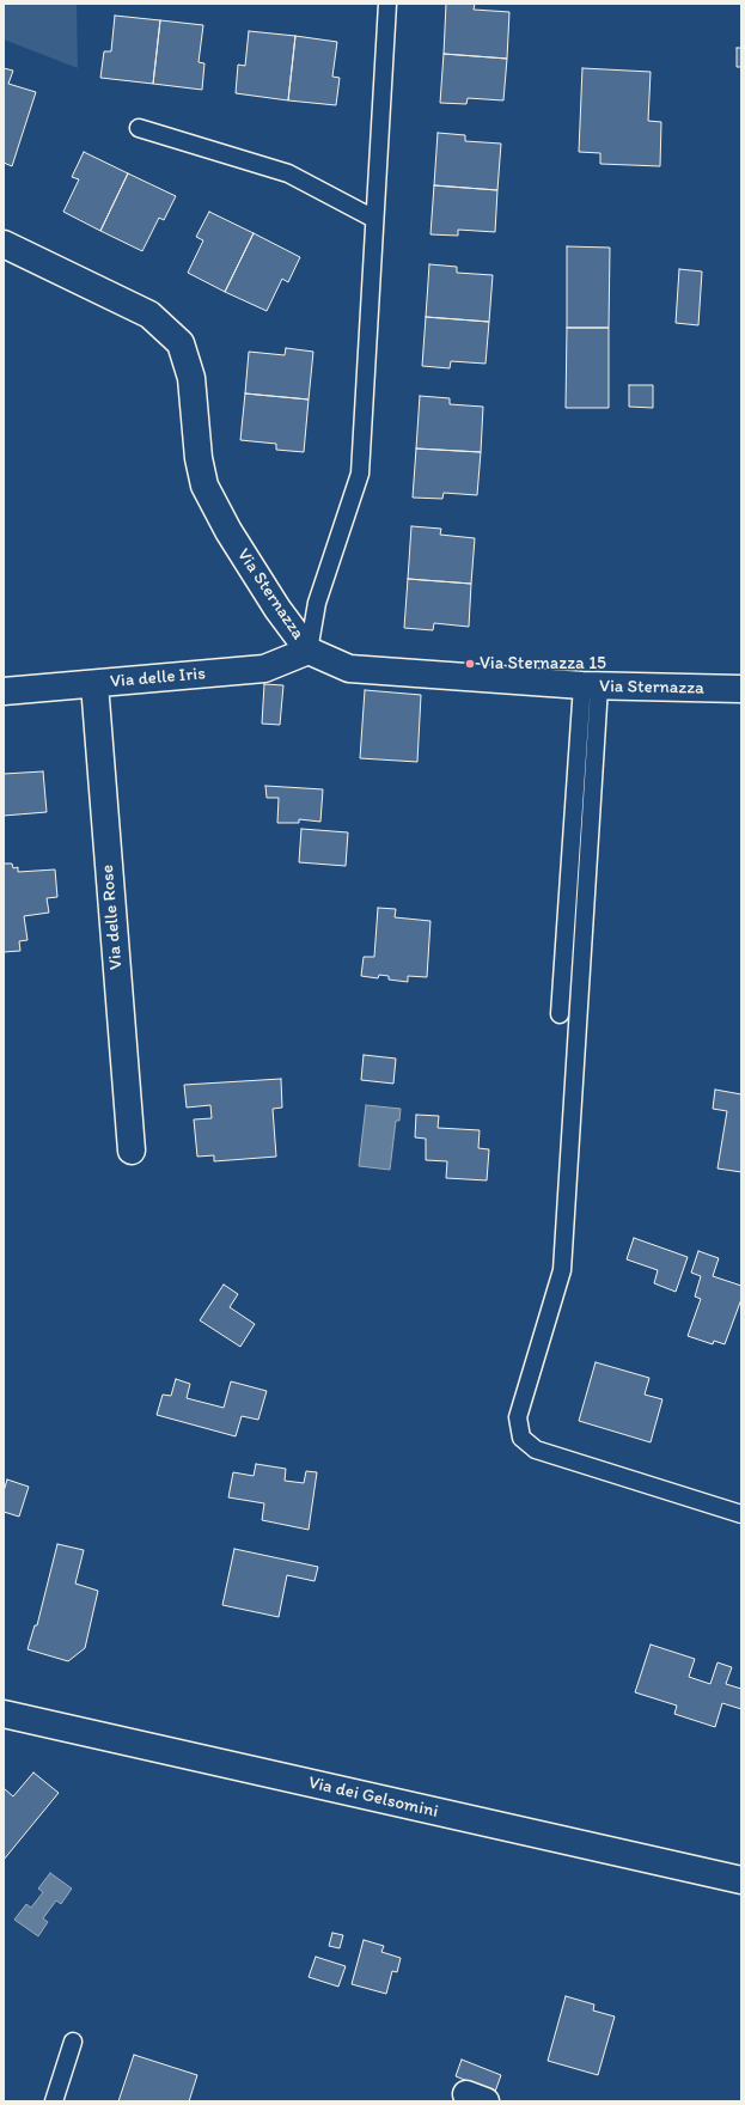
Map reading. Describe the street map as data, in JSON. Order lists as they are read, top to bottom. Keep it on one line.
{"streets":{"street":["Via Sternazza","Via delle Iris","Via delle Rose","Via dei Gelsomini"]},"crossings":[["Via Sternazza","Via delle Iris"],["Via delle Iris","Via delle Rose"]],"places":["Via Sternazza 15"]}
